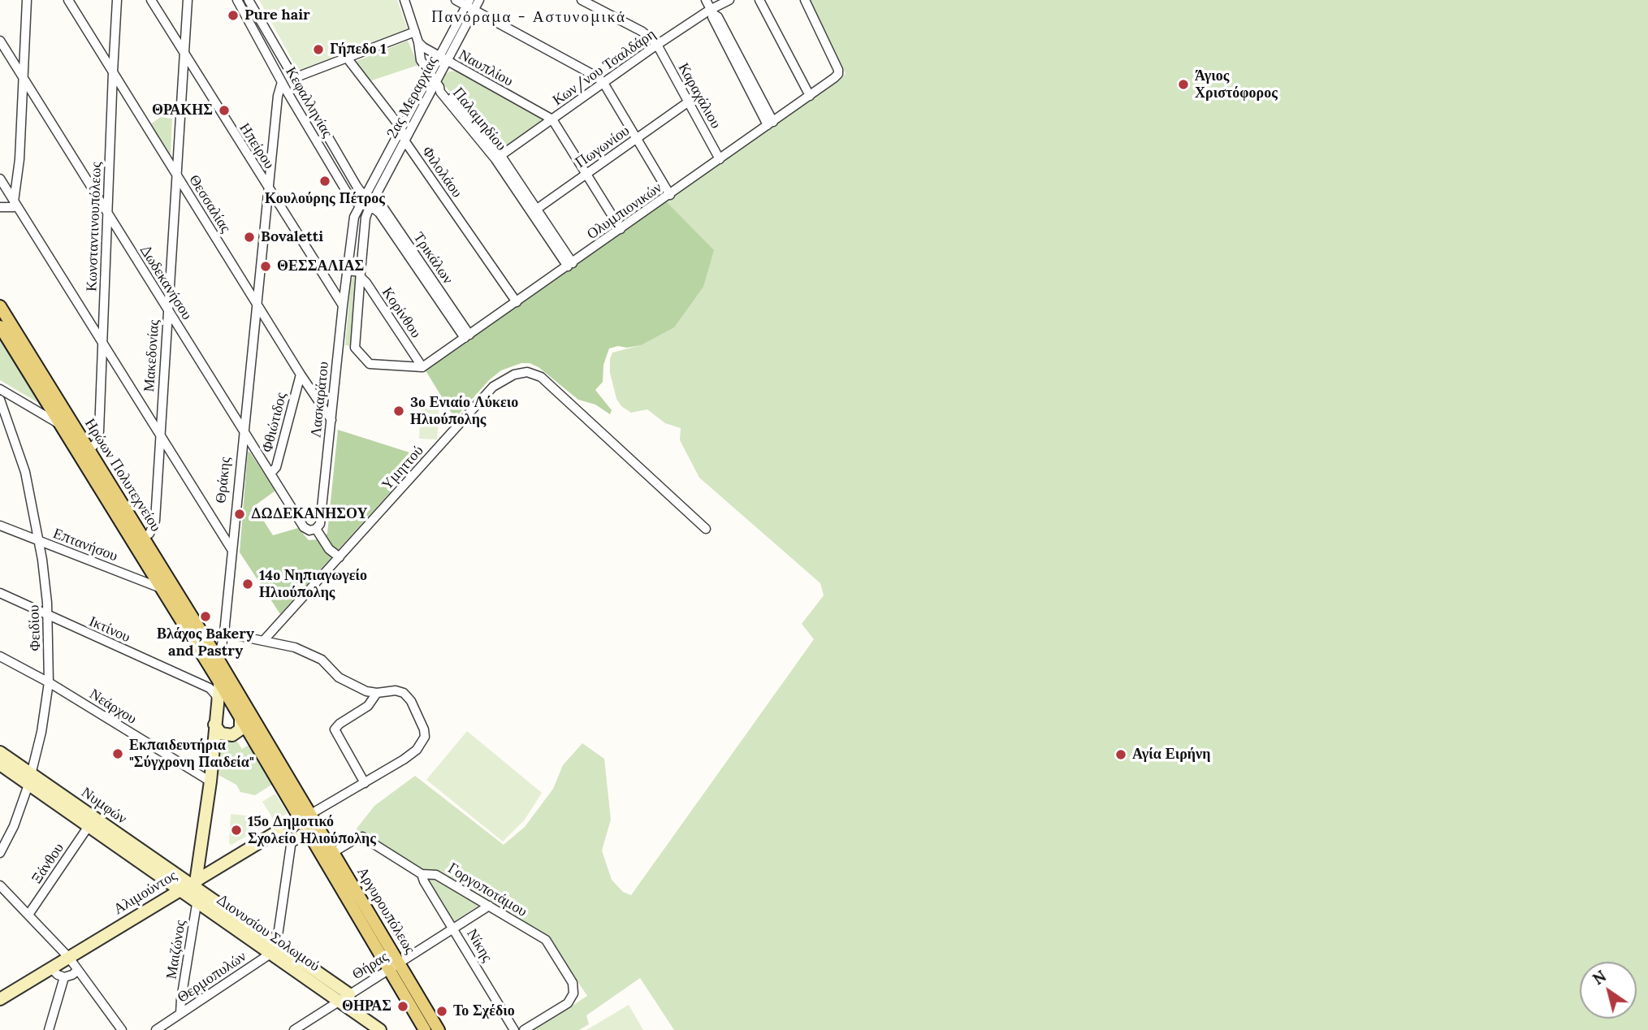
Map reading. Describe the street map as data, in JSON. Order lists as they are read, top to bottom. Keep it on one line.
{"streets":{"main road":["Ηρώων Πολυτεχνείου","Αργυρουπόλεως"],"street":["Κων/νου Τσαλδάρη","Ναυπλίου","Καραχάλιου","2ας Μεραρχίας","Κεφαλληνίας","Παλαμηδίου","Ηπείρου","Πωγωνίου","Φιλολάου","Θεσσαλίας","Ολυμπιονικών","Κωνσταντινουπόλεως","Τρικάλων","Δωδεκανήσου","Κορίνθου","Μακεδονίας","Λασκαράτου","Φθιώτιδος","Υμηττού","Θράκης","Επτανήσου","Φειδίου","Ικτίνου","Νεάρχου","Νυμφών","Ξάνθου","Γοργοποτάμου","Αλιμούντος","Διονυσίου Σολωμού","Νίκης","Μαιζώνος","Θήρας","Θερμοπυλών"]},"crossings":[["Κων/νου Τσαλδάρη","Ναυπλίου"],["Κων/νου Τσαλδάρη","Καραχάλιου"],["Κων/νου Τσαλδάρη","Παλαμηδίου"],["Ναυπλίου","2ας Μεραρχίας"],["Ναυπλίου","Παλαμηδίου"],["Καραχάλιου","Πωγωνίου"],["Καραχάλιου","Ολυμπιονικών"],["2ας Μεραρχίας","Κεφαλληνίας"],["2ας Μεραρχίας","Παλαμηδίου"],["2ας Μεραρχίας","Φιλολάου"],["2ας Μεραρχίας","Τρικάλων"],["2ας Μεραρχίας","Λασκαράτου"],["Κεφαλληνίας","Τρικάλων"],["Κεφαλληνίας","Λασκαράτου"],["Κεφαλληνίας","Θράκης"],["Παλαμηδίου","Πωγωνίου"],["Παλαμηδίου","Ολυμπιονικών"],["Ηπείρου","Μακεδονίας"],["Ηπείρου","Λασκαράτου"],["Ηπείρου","Θράκης"],["Φιλολάου","Ολυμπιονικών"],["Θεσσαλίας","Κωνσταντινουπόλεως"],["Θεσσαλίας","Μακεδονίας"],["Θεσσαλίας","Λασκαράτου"],["Θεσσαλίας","Φθιώτιδος"],["Θεσσαλίας","Θράκης"],["Ολυμπιονικών","Τρικάλων"],["Ολυμπιονικών","Κορίνθου"],["Κωνσταντινουπόλεως","Δωδεκανήσου"],["Κωνσταντινουπόλεως","Ηρώων Πολυτεχνείου"],["Δωδεκανήσου","Μακεδονίας"],["Δωδεκανήσου","Λασκαράτου"],["Δωδεκανήσου","Φθιώτιδος"],["Δωδεκανήσου","Υμηττού"],["Δωδεκανήσου","Θράκης"],["Μακεδονίας","Ηρώων Πολυτεχνείου"],["Ηρώων Πολυτεχνείου","Θράκης"],["Ηρώων Πολυτεχνείου","Επτανήσου"],["Ηρώων Πολυτεχνείου","Αργυρουπόλεως"],["Θράκης","Νεάρχου"],["Θράκης","Νυμφών"],["Θράκης","Αλιμούντος"],["Θράκης","Αργυρουπόλεως"],["Θράκης","Διονυσίου Σολωμού"],["Θράκης","Μαιζώνος"],["Επτανήσου","Φειδίου"],["Φειδίου","Ικτίνου"],["Φειδίου","Νεάρχου"],["Φειδίου","Νυμφών"],["Νυμφών","Ξάνθου"],["Νυμφών","Αλιμούντος"],["Νυμφών","Διονυσίου Σολωμού"],["Νυμφών","Μαιζώνος"],["Γοργοποτάμου","Αργυρουπόλεως"],["Γοργοποτάμου","Νίκης"],["Γοργοποτάμου","Θήρας"],["Αλιμούντος","Αργυρουπόλεως"],["Αλιμούντος","Διονυσίου Σολωμού"],["Αλιμούντος","Μαιζώνος"],["Αργυρουπόλεως","Θήρας"],["Διονυσίου Σολωμού","Μαιζώνος"],["Διονυσίου Σολωμού","Θήρας"],["Διονυσίου Σολωμού","Θερμοπυλών"],["Νίκης","Θήρας"],["Μαιζώνος","Θερμοπυλών"]],"districts":["Πανόραμα - Αστυνομικά"],"places":["Pure hair","Γήπεδο 1","Άγιος Χριστόφορος","ΘΡΑΚΗΣ","Κουλούρης Πέτρος","Bovaletti","ΘΕΣΣΑΛΙΑΣ","3ο Ενιαίο Λύκειο Ηλιούπολης","ΔΩΔΕΚΑΝΗΣΟΥ","14ο Νηπιαγωγείο Ηλιούπολης","Βλάχος Bakery and Pastry","Εκπαιδευτήρια \"Σύγχρονη Παιδεία\"","Αγία Ειρήνη","15ο Δημοτικό Σχολείο Ηλιούπολης","ΘΗΡΑΣ","Το Σχέδιο"],"north":"top left"}
